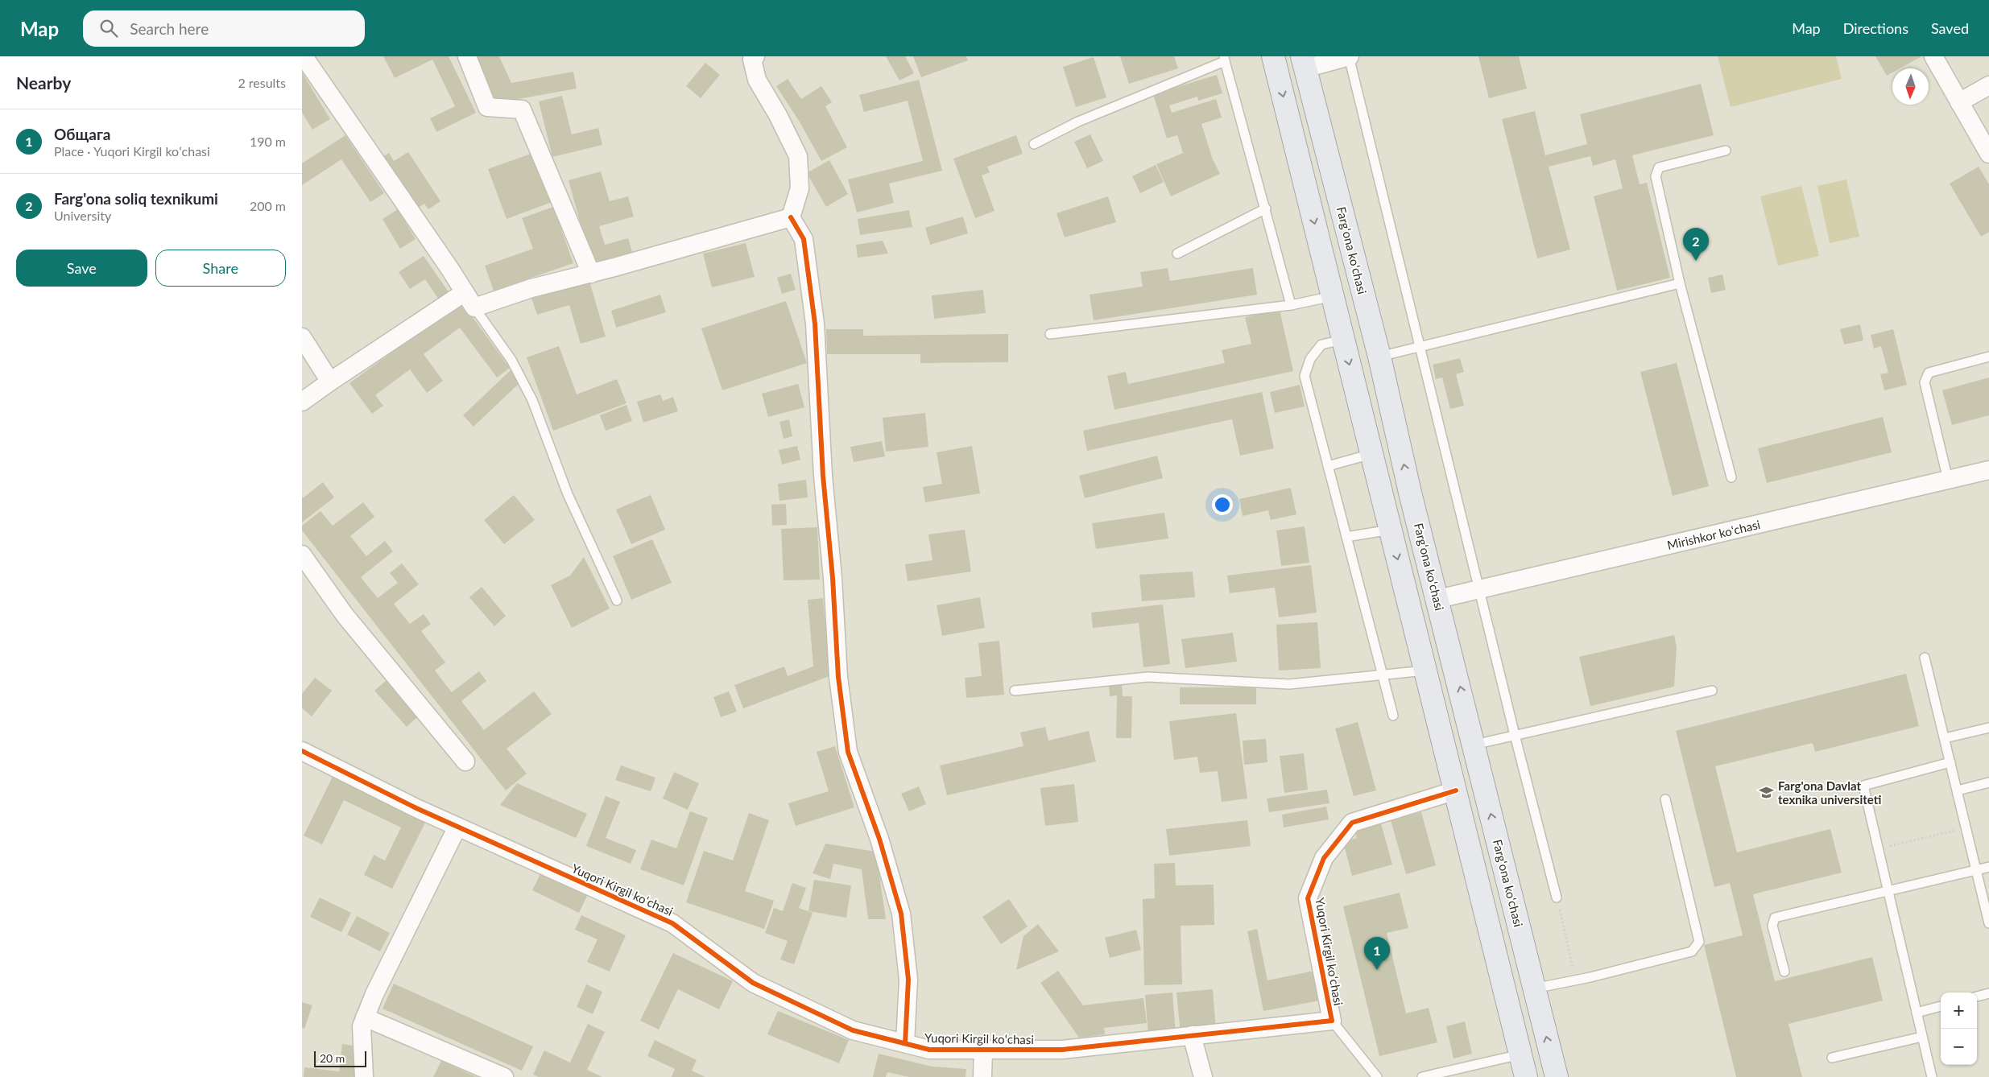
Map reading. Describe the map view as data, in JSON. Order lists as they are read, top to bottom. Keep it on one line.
{"streets":{"main road":["Fargʻona koʻchasi"],"street":["Mirishkor koʻchasi","Yuqori Kirgil koʻchasi"]},"crossings":[["Fargʻona koʻchasi","Mirishkor koʻchasi"]],"places":{"school or university":["Farg'ona Davlat texnika universiteti"]},"scale_bar":"20 m","north":"bottom","page":{"header":"Map","search":"Search here","nav":["Map","Directions","Saved"],"heading":["Nearby","2 results"],"list":[{"mark":"1","name":"Общага","note":"Place · Yuqori Kirgil koʻchasi","value":"190 m"},{"mark":"2","name":"Farg'ona soliq texnikumi","note":"University","value":"200 m"}],"pins":["2","1"],"buttons":["Save","Share"],"map_buttons":["+","−"],"scale":"20 m"}}
